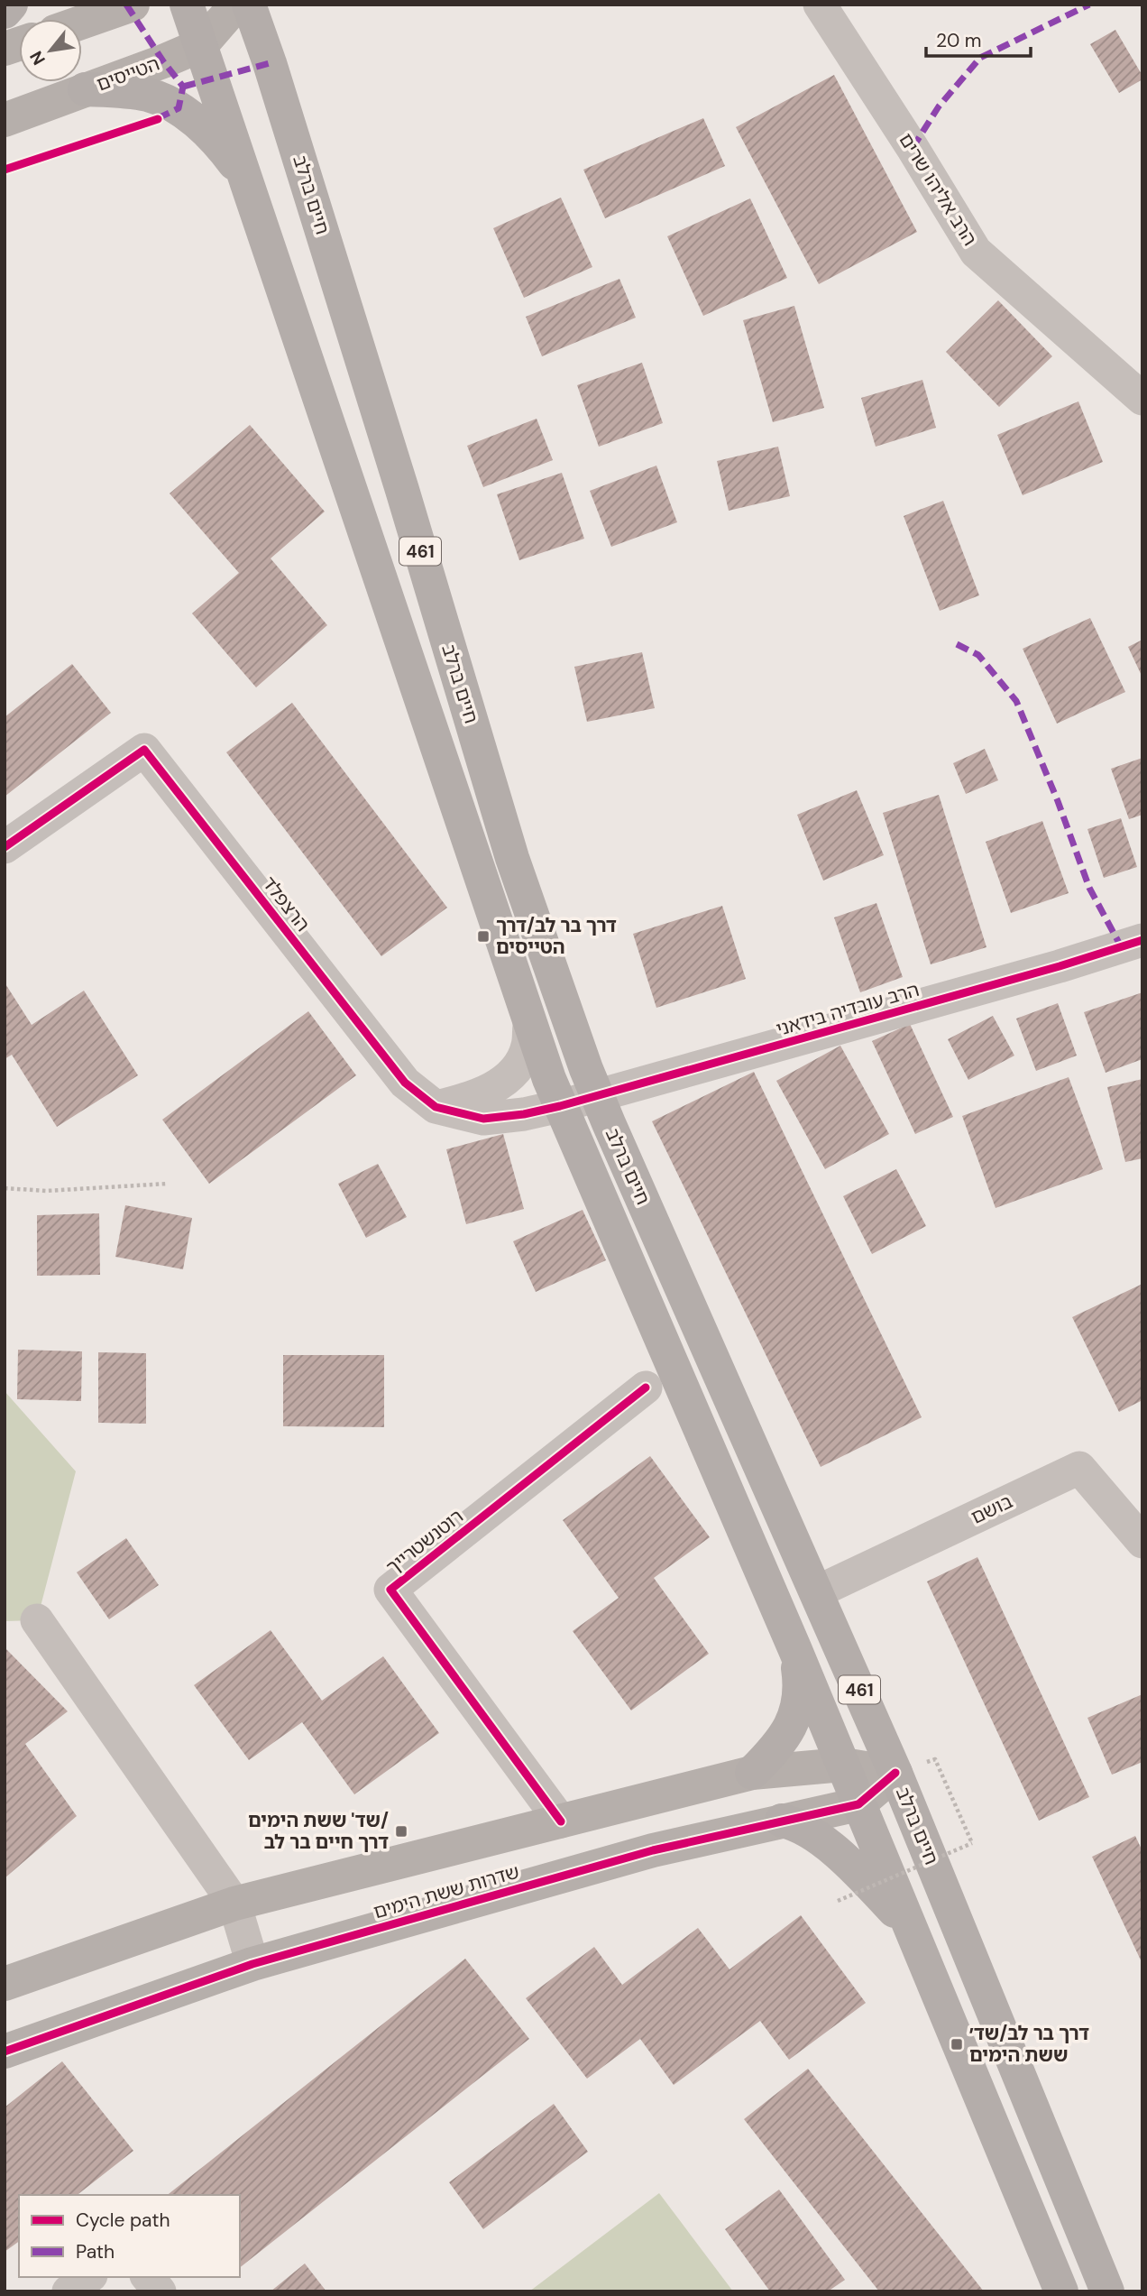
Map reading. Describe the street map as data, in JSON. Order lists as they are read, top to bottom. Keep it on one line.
{"streets":{"main road":["חיים ברלב","461"],"street":["הטייסים","הרב אליהו שרים","הרצפלד","הרב עובדיה בידאני","בושם","רוטנשטרייך","שדרות ששת הימים"]},"crossings":[["הטייסים","חיים ברלב"],["הטייסים","461"],["חיים ברלב","461"],["חיים ברלב","הרצפלד"],["חיים ברלב","הרב עובדיה בידאני"],["חיים ברלב","בושם"],["חיים ברלב","שדרות ששת הימים"],["הרצפלד","הרב עובדיה בידאני"],["רוטנשטרייך","שדרות ששת הימים"]],"places":{"transit":["דרך בר לב/דרך הטייסים","שד' ששת הימים/ דרך חיים בר לב","דרך בר לב/שד׳ ששת הימים"]},"legend":["Cycle path","Path"],"scale_bar":"20 m","north":"bottom left"}
